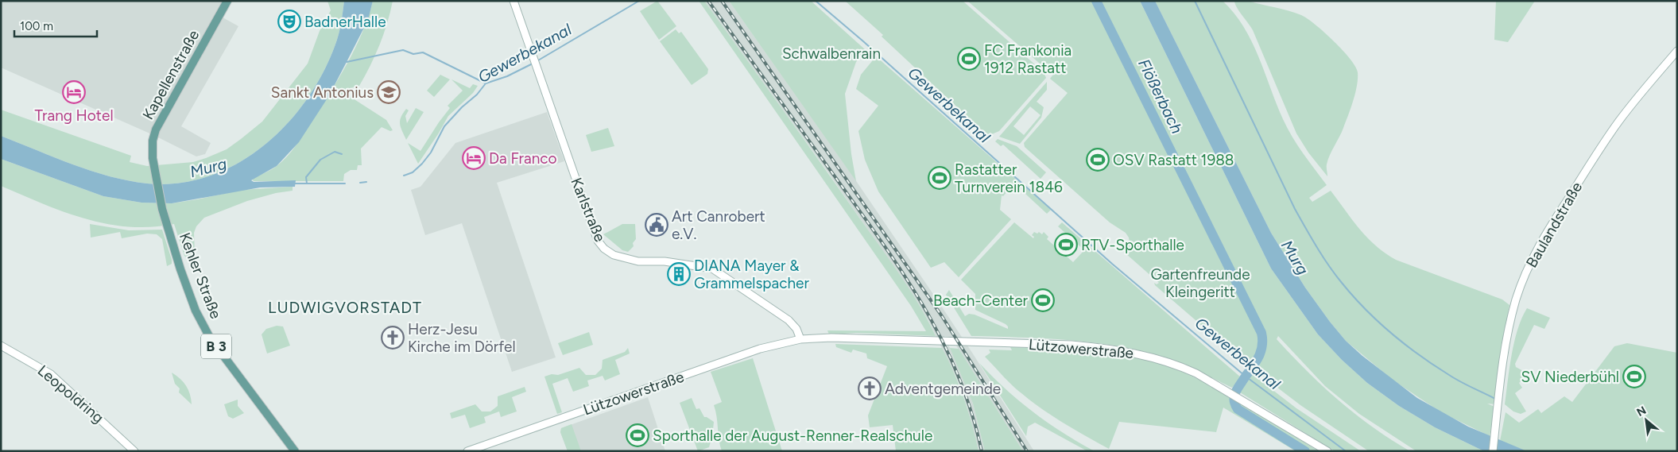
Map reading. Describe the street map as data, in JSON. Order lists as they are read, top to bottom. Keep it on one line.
{"streets":{"main road":["Kapellenstraße","Karlstraße","Baulandstraße","Kehler Straße","B 3","Lützowerstraße","Leopoldring"]},"crossings":[["Kapellenstraße","Kehler Straße"],["Karlstraße","Lützowerstraße"]],"districts":["LUDWIGVORSTADT"],"water":["Gewerbekanal","Flößerbach","Murg"],"parks":["Schwalbenrain","Gartenfreunde Kleingeritt"],"places":{"theatre":["BadnerHalle"],"sports":["FC Frankonia 1912 Rastatt","OSV Rastatt 1988","Rastatter Turnverein 1846","RTV-Sporthalle","Beach-Center","SV Niederbühl","Sporthalle der August-Renner-Realschule"],"hotel":["Trang Hotel","Da Franco"],"school or university":["Sankt Antonius"],"public building":["Art Canrobert e.V."],"building":["DIANA Mayer & Grammelspacher"],"church":["Herz-Jesu Kirche im Dörfel","Adventgemeinde"]},"scale_bar":"100 m","north":"top left"}
